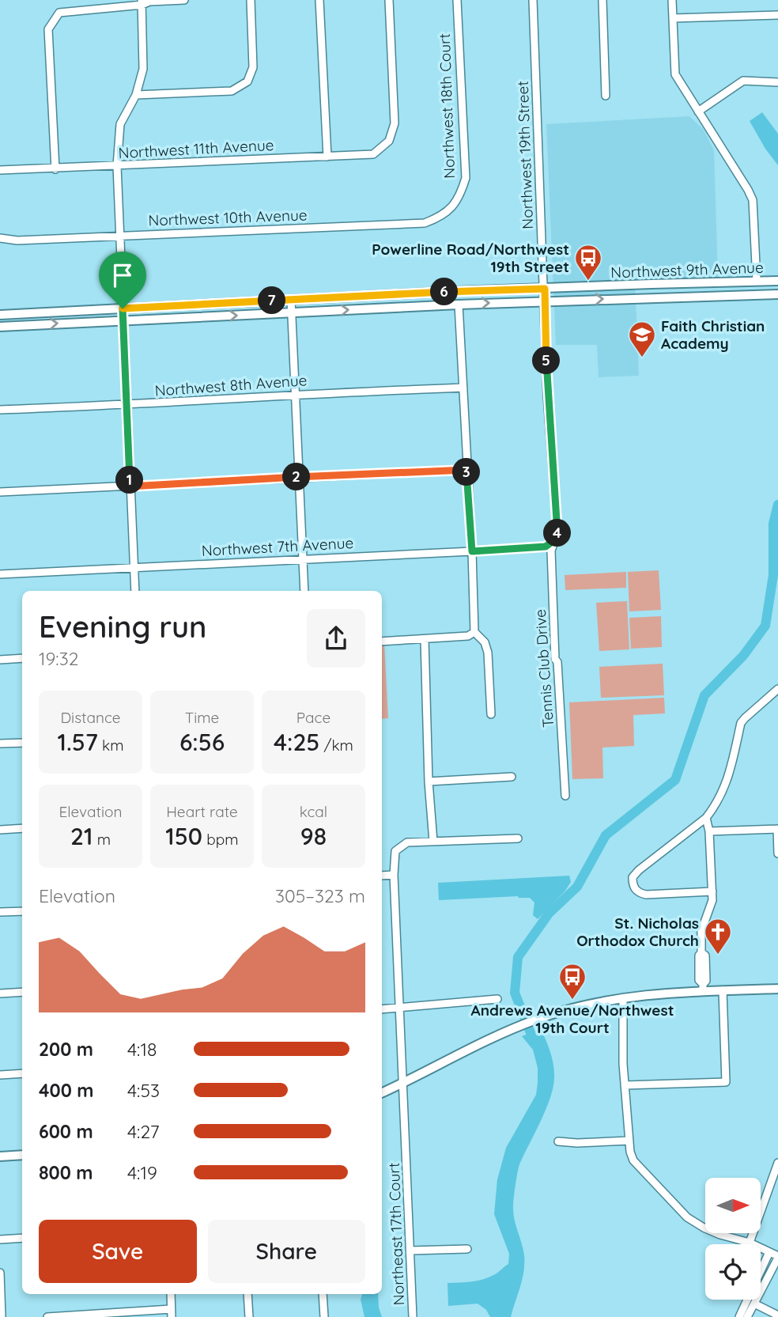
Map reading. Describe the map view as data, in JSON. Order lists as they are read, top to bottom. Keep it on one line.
{"streets":{"main road":["Northwest 9th Avenue"],"street":["Northwest 18th Court","Northwest 11th Avenue","Northwest 19th Street","Northwest 10th Avenue","Northwest 8th Avenue","Northwest 7th Avenue","Tennis Club Drive","Northeast 17th Court"]},"crossings":[["Northwest 18th Court","Northwest 10th Avenue"],["Northwest 19th Street","Northwest 9th Avenue"],["Northwest 19th Street","Northwest 7th Avenue"],["Northwest 19th Street","Tennis Club Drive"],["Northwest 7th Avenue","Tennis Club Drive"]],"places":{"bus stop":["Powerline Road/Northwest 19th Street","Andrews Avenue/Northwest 19th Court"],"school or university":["Faith Christian Academy"],"church":["St. Nicholas Orthodox Church"]},"north":"right","page":{"pins":["6","7","5","3","2","1","4"],"heading":["Evening run","19:32"],"stats":[["Distance","1.57 km"],["Time","6:56"],["Pace","4:25 /km"],["Elevation","21 m"],["Heart rate","150 bpm"],["kcal","98"]],"chart":["Elevation","305–323 m"],"list":[{"name":"200 m","note":"4:18"},{"name":"400 m","note":"4:53"},{"name":"600 m","note":"4:27"},{"name":"800 m","note":"4:19"}],"buttons":["Save","Share"]}}
